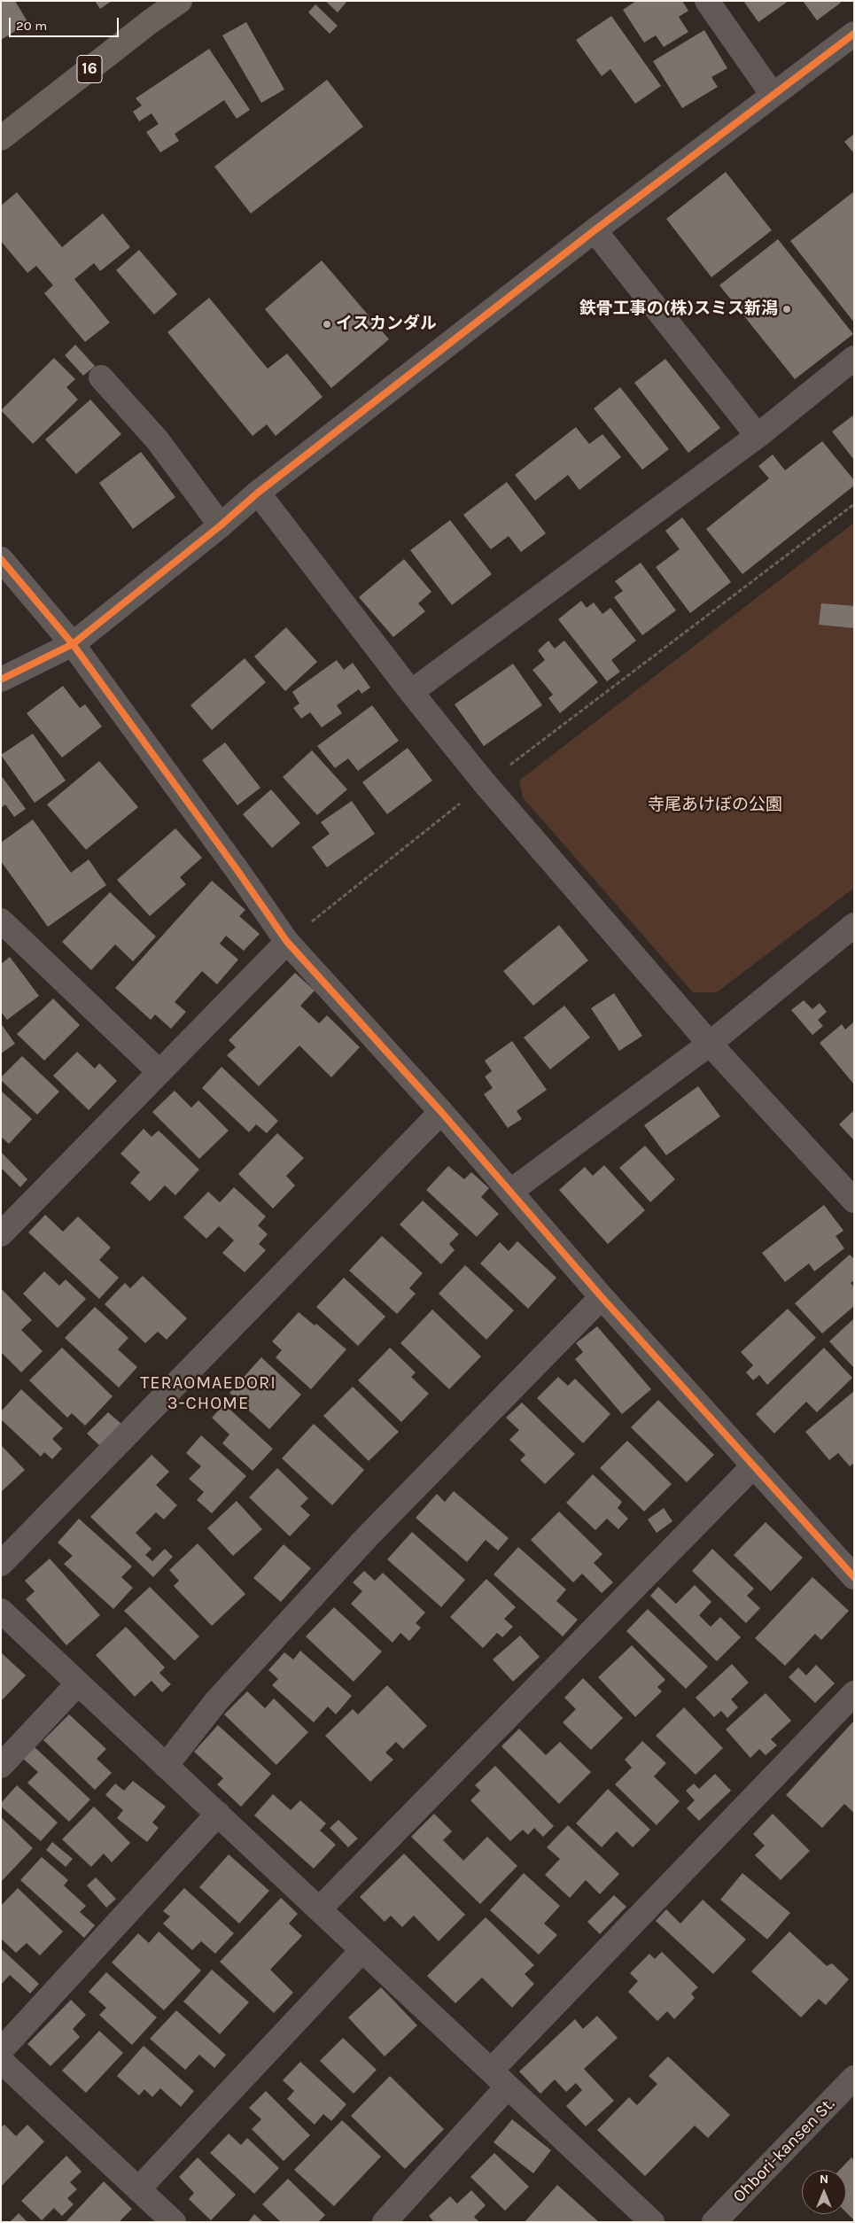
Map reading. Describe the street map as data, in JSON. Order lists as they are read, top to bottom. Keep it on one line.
{"streets":{"main road":["16"],"street":["Ohbori-kansen St."]},"districts":["TERAOMAEDORI 3-CHOME"],"parks":["寺尾あけぼの公園"],"places":["鉄骨工事の(株)スミス新潟","イスカンダル"],"scale_bar":"20 m","north":"top"}
